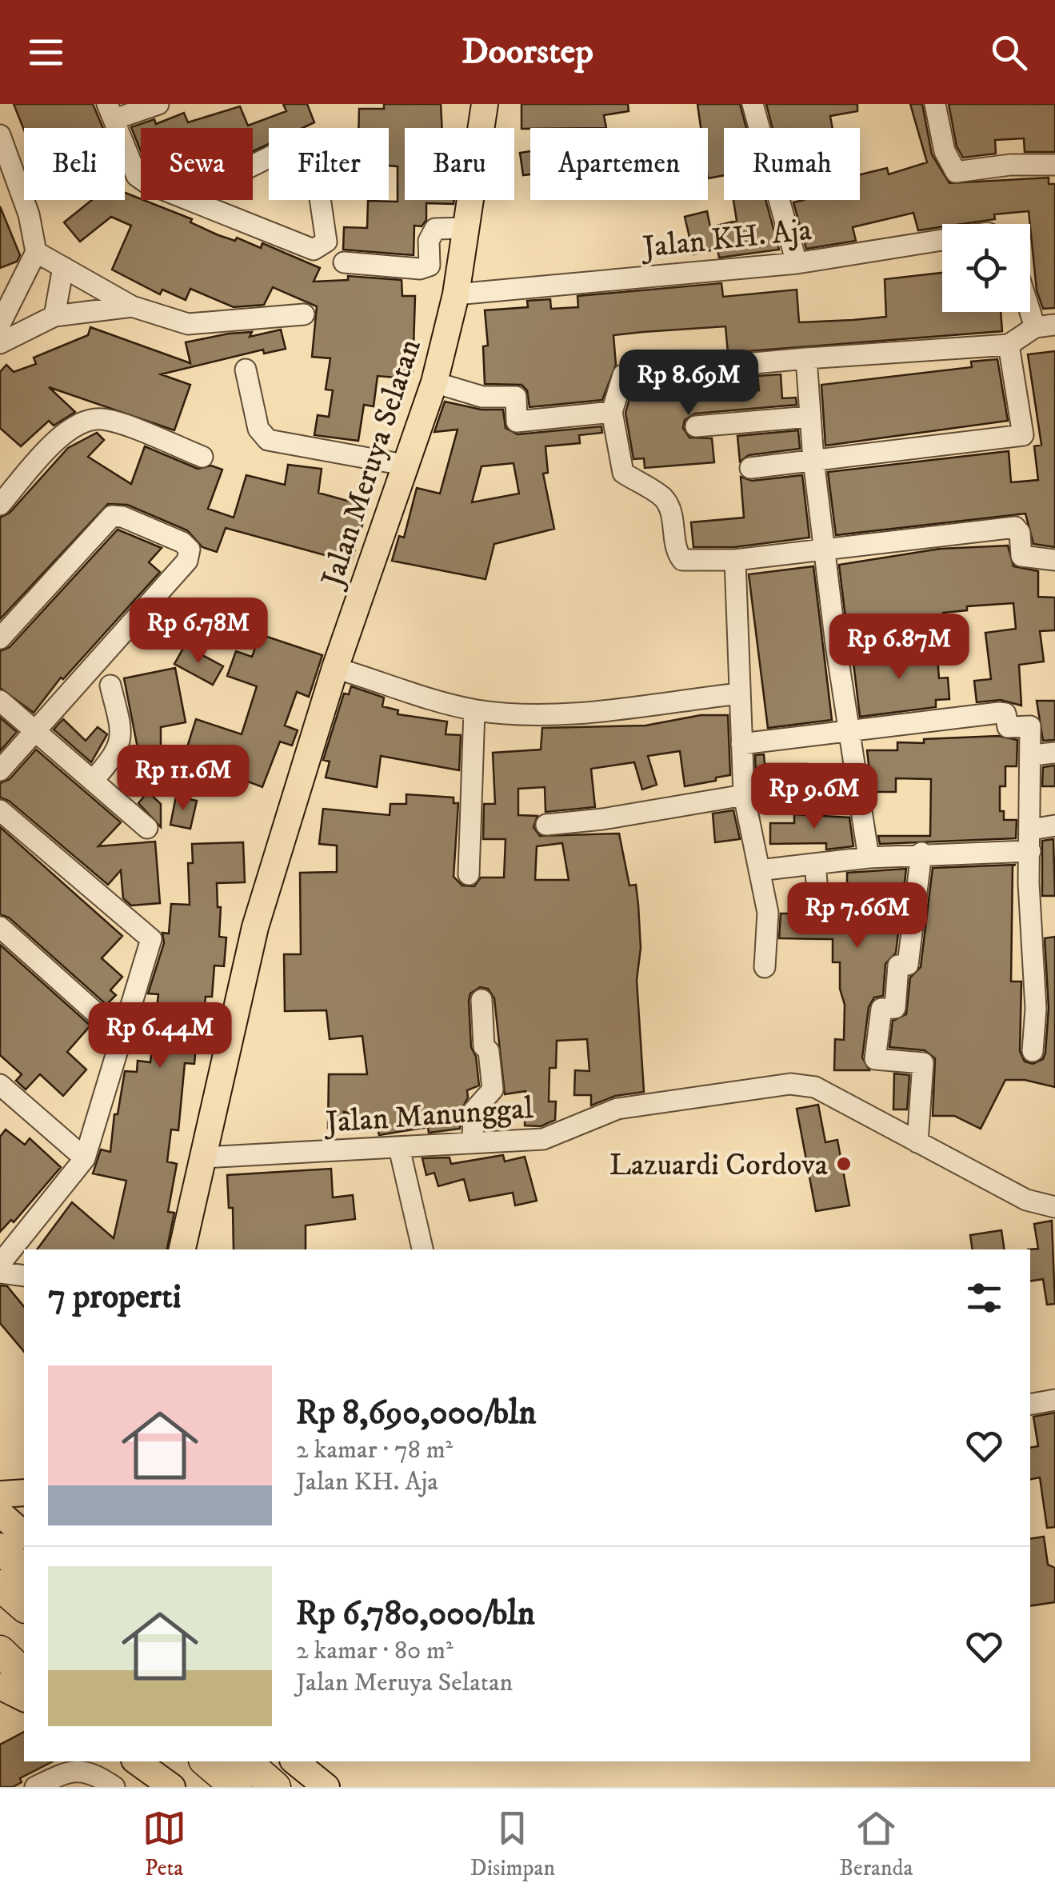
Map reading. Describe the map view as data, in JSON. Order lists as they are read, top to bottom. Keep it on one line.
{"streets":{"main road":["Jalan Meruya Selatan"],"street":["Jalan KH. Aja","Jalan Manunggal"]},"crossings":[["Jalan KH. Aja","Jalan Meruya Selatan"],["Jalan Meruya Selatan","Jalan Manunggal"]],"places":["Lazuardi Cordova"],"page":{"header":"Doorstep","chip":["Beli","Sewa","Filter","Baru","Apartemen","Rumah"],"price":["Rp 8.69M","Rp 6.78M","Rp 6.87M","Rp 11.6M","Rp 9.6M","Rp 7.66M","Rp 6.44M"],"heading":"7 properti","list":[{"name":"Rp 8,690,000/bln","note":"2 kamar · 78 m² · Jalan KH. Aja"},{"name":"Rp 6,780,000/bln","note":"2 kamar · 80 m² · Jalan Meruya Selatan"}],"tabs":["Peta","Disimpan","Beranda"]}}
